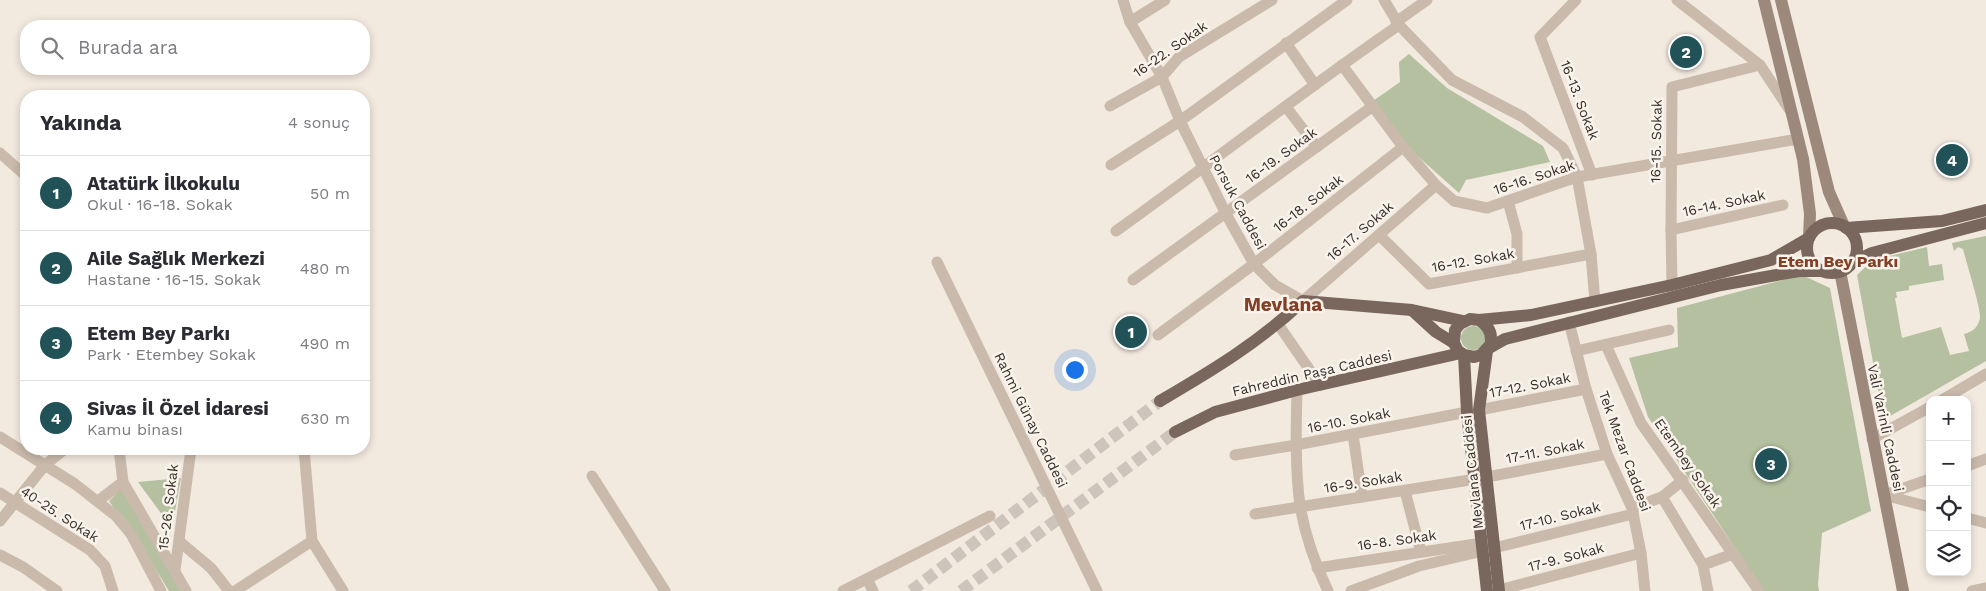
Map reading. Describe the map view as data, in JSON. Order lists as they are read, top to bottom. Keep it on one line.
{"streets":{"main road":["Porsuk Caddesi","Fahreddin Paşa Caddesi","Vali Varinli Caddesi","Mevlana Caddesi"],"street":["16-22. Sokak","16-13. Sokak","16-15. Sokak","16-19. Sokak","16-16. Sokak","16-18. Sokak","16-14. Sokak","16-17. Sokak","16-12. Sokak","17-12. Sokak","Rahmi Günay Caddesi","16-10. Sokak","17-11. Sokak","Tek Mezar Caddesi","Etembey Sokak","16-9. Sokak","15-26. Sokak","40-25. Sokak","17-10. Sokak","16-8. Sokak","17-9. Sokak"]},"crossings":[["16-22. Sokak","Porsuk Caddesi"],["16-13. Sokak","16-16. Sokak"],["16-15. Sokak","16-16. Sokak"],["16-15. Sokak","16-14. Sokak"],["16-19. Sokak","16-16. Sokak"],["16-19. Sokak","Porsuk Caddesi"],["16-16. Sokak","16-18. Sokak"],["16-16. Sokak","16-17. Sokak"],["Porsuk Caddesi","16-18. Sokak"],["Porsuk Caddesi","16-17. Sokak"],["Porsuk Caddesi","Fahreddin Paşa Caddesi"],["Porsuk Caddesi","Mevlana Caddesi"],["16-17. Sokak","16-12. Sokak"],["16-17. Sokak","Fahreddin Paşa Caddesi"],["Fahreddin Paşa Caddesi","Mevlana Caddesi"],["17-12. Sokak","16-10. Sokak"],["17-12. Sokak","Tek Mezar Caddesi"],["17-12. Sokak","Mevlana Caddesi"],["16-10. Sokak","Mevlana Caddesi"],["17-11. Sokak","Tek Mezar Caddesi"],["17-11. Sokak","Mevlana Caddesi"],["17-11. Sokak","16-9. Sokak"],["Tek Mezar Caddesi","17-10. Sokak"],["Tek Mezar Caddesi","17-9. Sokak"],["Mevlana Caddesi","16-9. Sokak"],["Mevlana Caddesi","17-10. Sokak"],["Mevlana Caddesi","16-8. Sokak"],["Mevlana Caddesi","17-9. Sokak"],["17-10. Sokak","16-8. Sokak"]],"districts":["Etem Bey Parkı","Mevlana"],"page":{"search":"Burada ara","pins":["2","4","1","3"],"heading":["Yakında","4 sonuç"],"list":[{"mark":"1","name":"Atatürk İlkokulu","note":"Okul · 16-18. Sokak","value":"50 m"},{"mark":"2","name":"Aile Sağlık Merkezi","note":"Hastane · 16-15. Sokak","value":"480 m"},{"mark":"3","name":"Etem Bey Parkı","note":"Park · Etembey Sokak","value":"490 m"},{"mark":"4","name":"Sivas İl Özel İdaresi","note":"Kamu binası","value":"630 m"}],"map_buttons":["+","−"]}}
